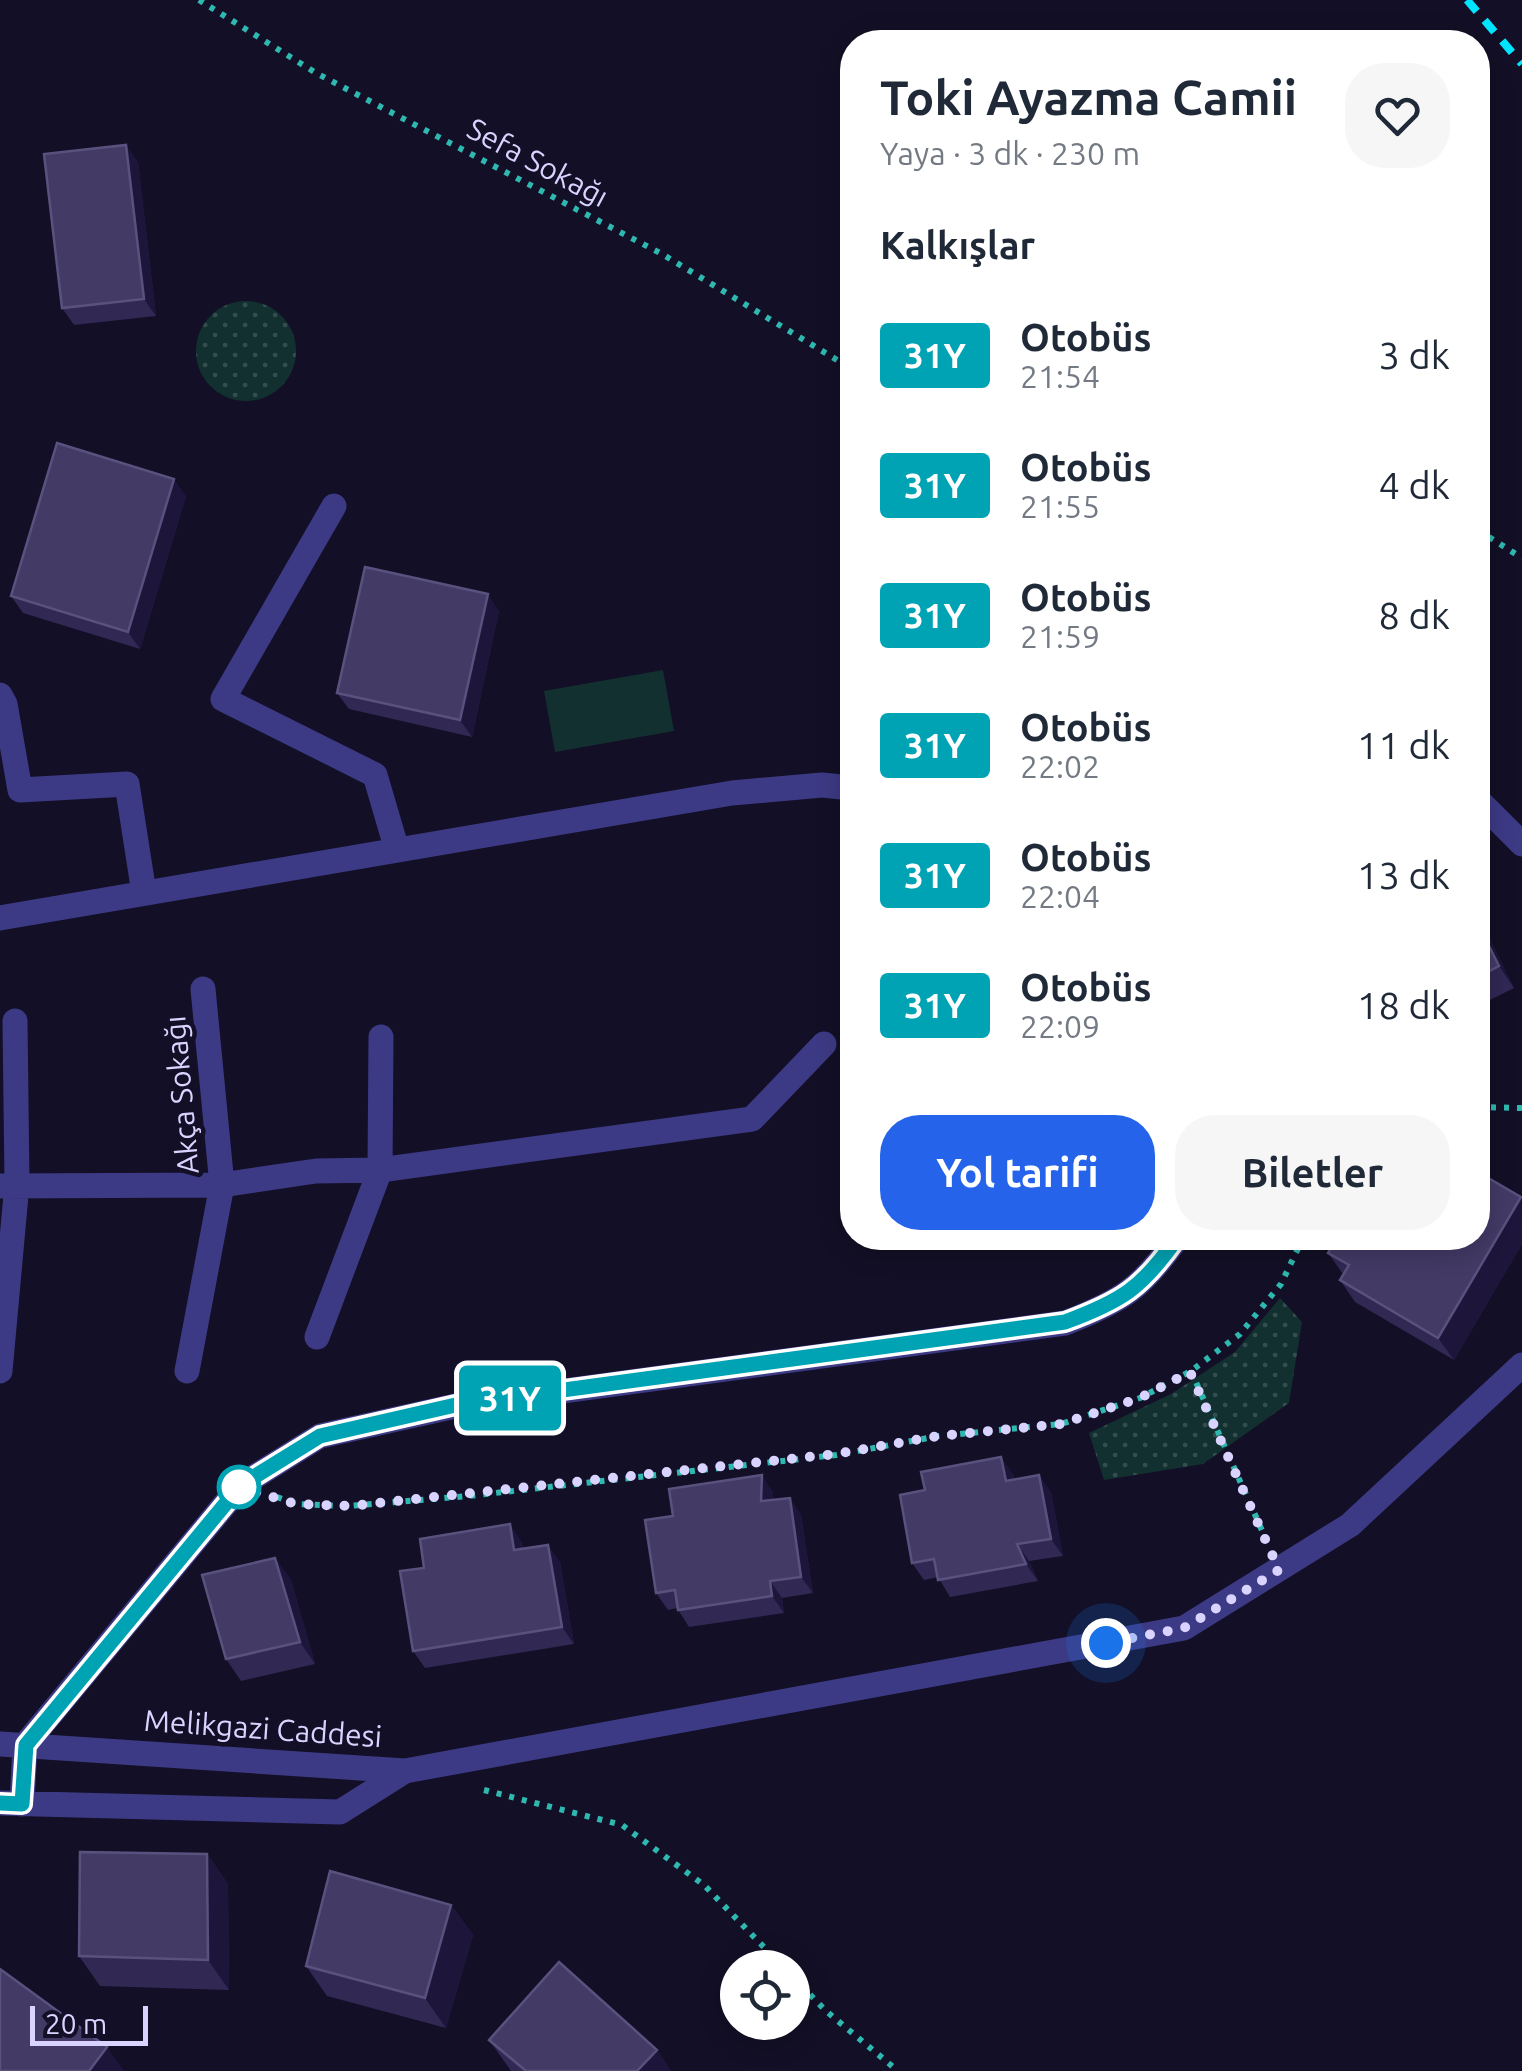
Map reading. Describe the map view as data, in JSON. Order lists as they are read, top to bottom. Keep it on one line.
{"streets":{"street":["Akça Sokağı","Melikgazi Caddesi"],"path":["Sefa Sokağı"]},"lines":["bus line 31Y"],"scale_bar":"20 m","page":{"on_map":"31Y","heading":[["Toki Ayazma Camii","Yaya · 3 dk · 230 m"],"Kalkışlar"],"list":[{"mark":"31Y","name":"Otobüs","note":"21:54","value":"3 dk"},{"mark":"31Y","name":"Otobüs","note":"21:55","value":"4 dk"},{"mark":"31Y","name":"Otobüs","note":"21:59","value":"8 dk"},{"mark":"31Y","name":"Otobüs","note":"22:02","value":"11 dk"},{"mark":"31Y","name":"Otobüs","note":"22:04","value":"13 dk"},{"mark":"31Y","name":"Otobüs","note":"22:09","value":"18 dk"}],"buttons":["Yol tarifi","Biletler"],"scale":"20 m"}}
